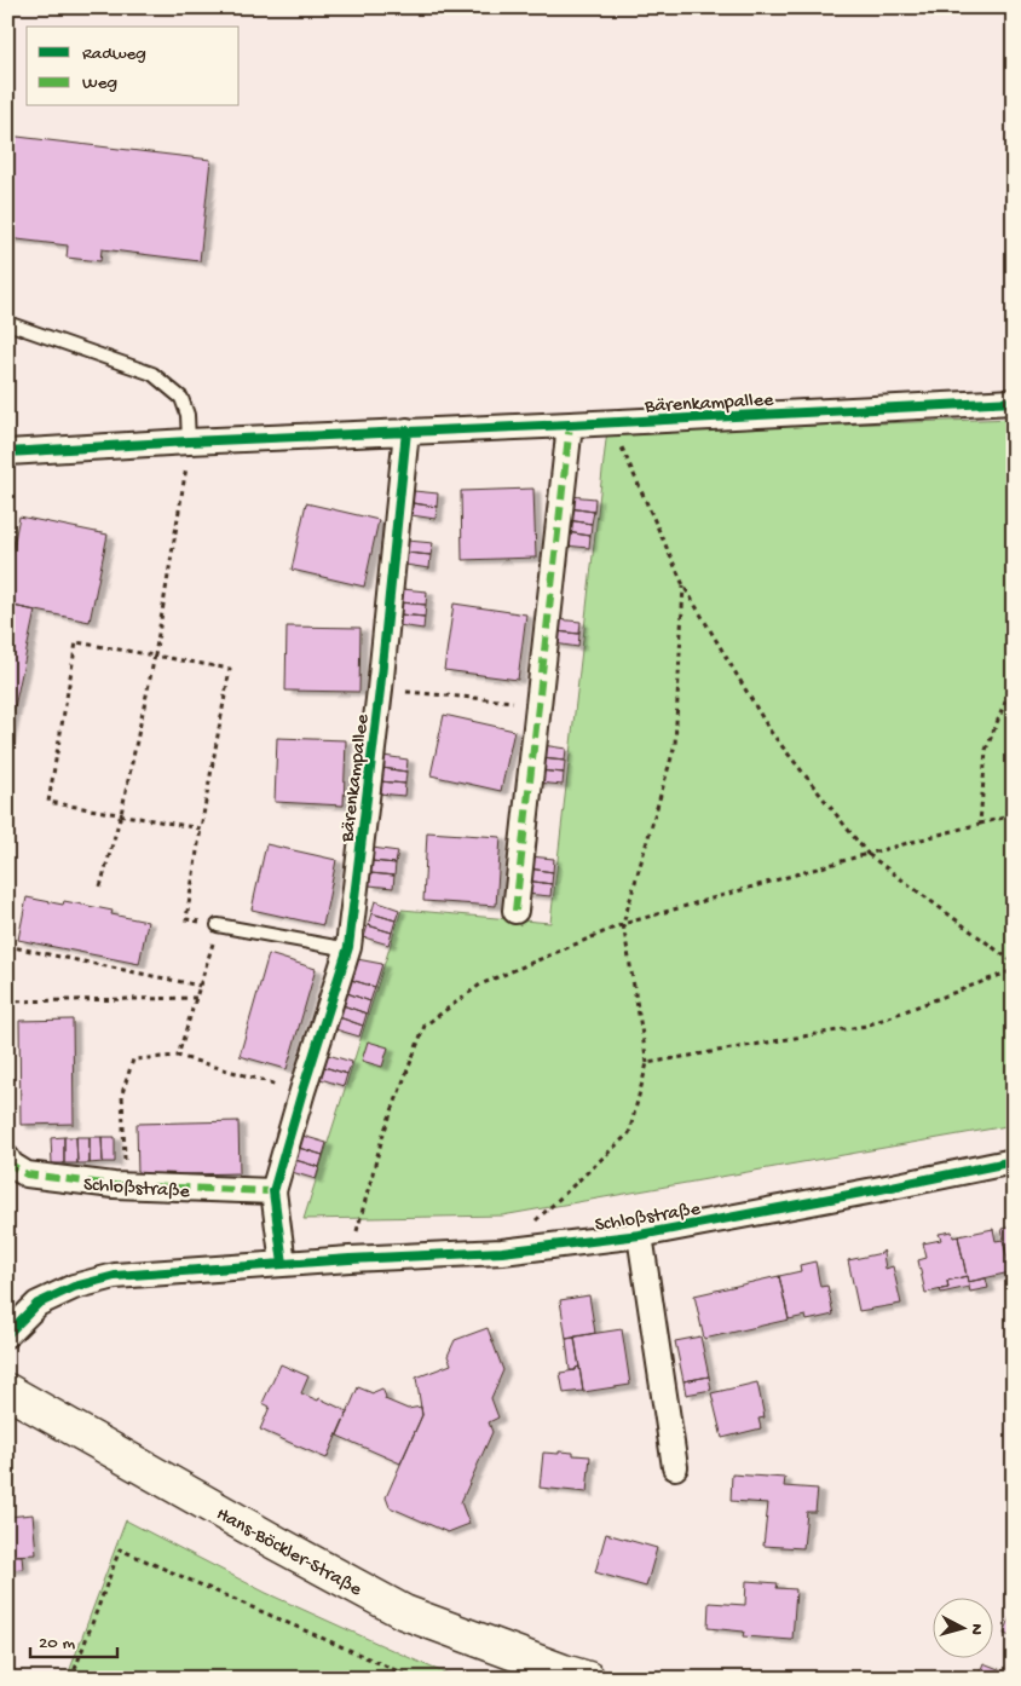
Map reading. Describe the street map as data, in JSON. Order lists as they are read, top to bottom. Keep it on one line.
{"streets":{"main road":["Hans-Böckler-Straße"],"street":["Bärenkampallee","Schloßstraße"]},"legend":["Radweg","Weg"],"scale_bar":"20 m","north":"right"}
